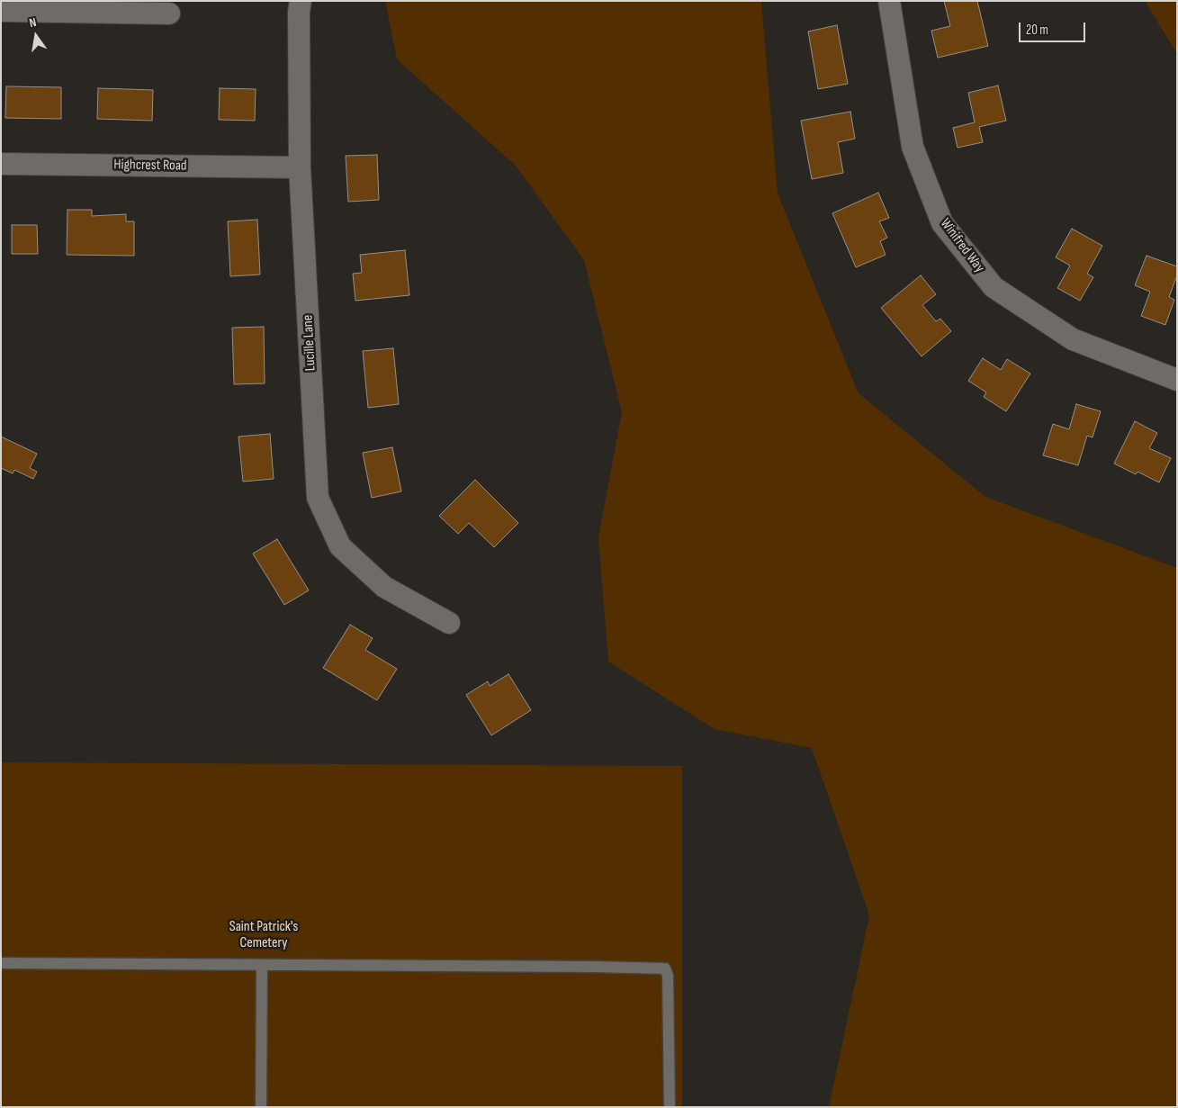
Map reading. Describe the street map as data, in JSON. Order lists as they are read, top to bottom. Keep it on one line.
{"streets":{"street":["Highcrest Road","Winifred Way","Lucille Lane"]},"crossings":[["Highcrest Road","Lucille Lane"]],"parks":["Saint Patrick's Cemetery"],"scale_bar":"20 m","north":"top"}
